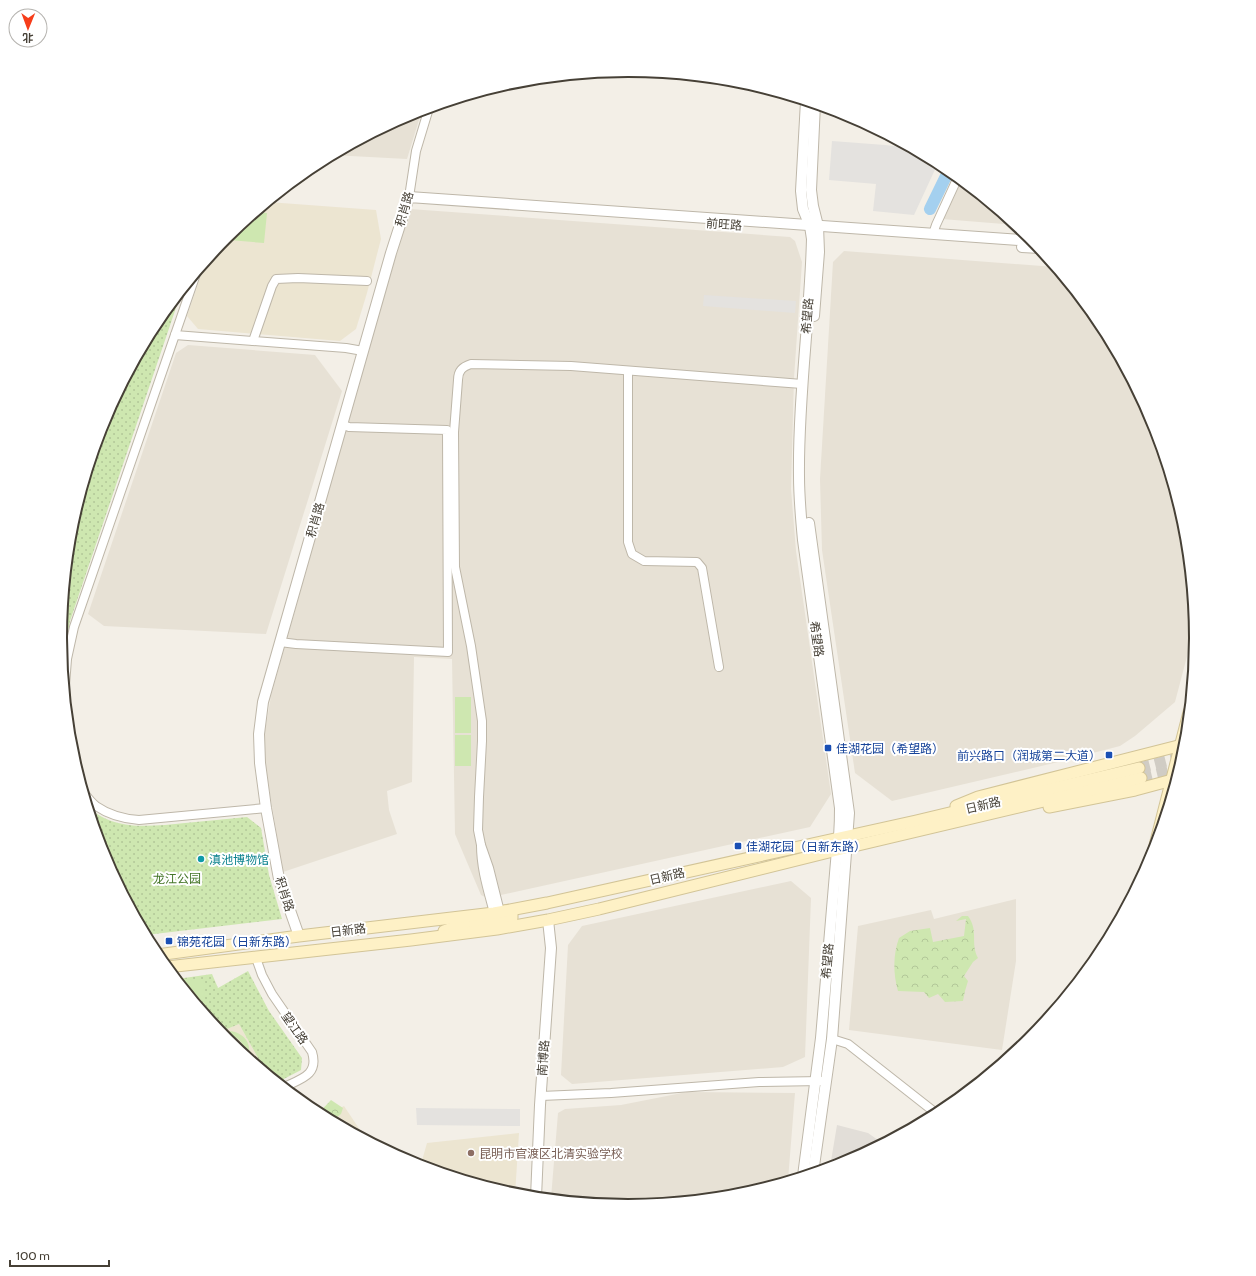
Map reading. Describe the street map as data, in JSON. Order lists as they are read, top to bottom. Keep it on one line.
{"streets":{"main road":["日新路"],"street":["积肖路","前旺路","希望路","望江路","南博路"]},"crossings":[["积肖路","前旺路"],["积肖路","日新路"],["前旺路","希望路"],["希望路","日新路"],["日新路","望江路"],["日新路","南博路"]],"parks":["龙江公园"],"places":{"transit":["佳湖花园（希望路）","前兴路口（润城第二大道）","佳湖花园（日新东路）","锦苑花园（日新东路）"],"other":["滇池博物馆","昆明市官渡区北清实验学校"]},"scale_bar":"100 m","north":"bottom"}
